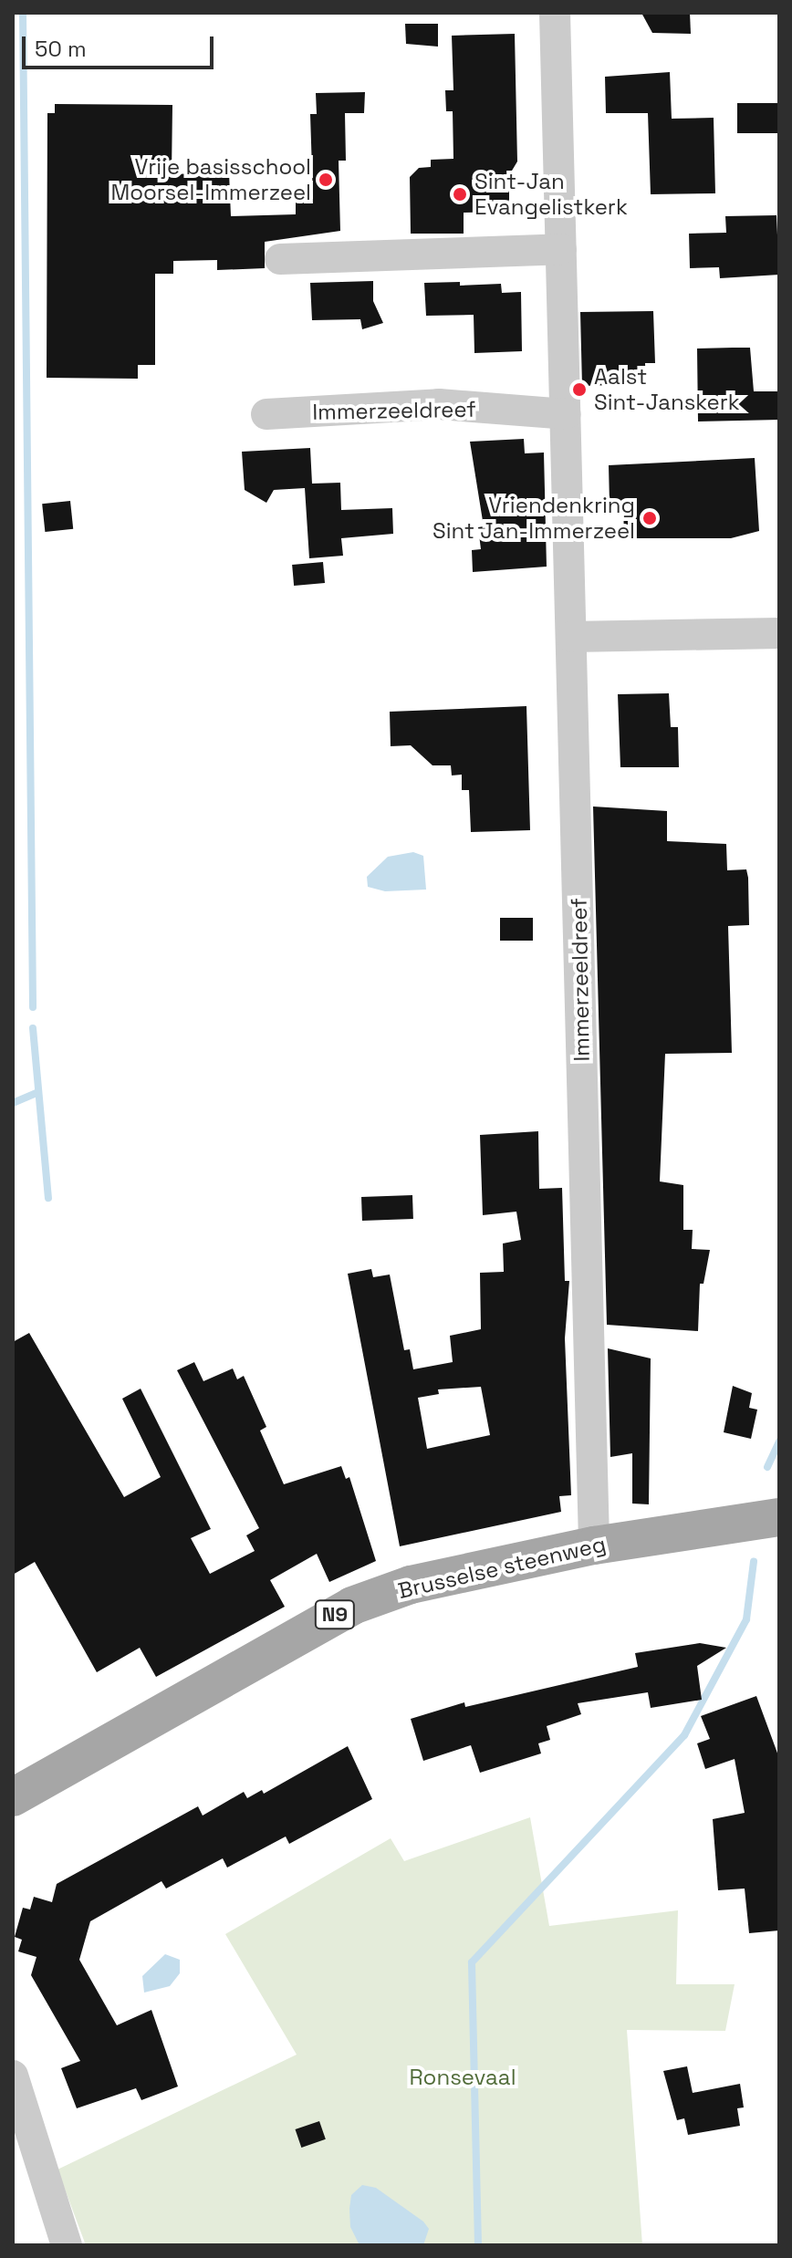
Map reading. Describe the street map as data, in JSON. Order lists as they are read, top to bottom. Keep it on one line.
{"streets":{"main road":["Brusselse steenweg","N9"],"street":["Immerzeeldreef"]},"crossings":[["Immerzeeldreef","Brusselse steenweg"]],"parks":["Ronsevaal"],"places":["Vrije basisschool Moorsel-Immerzeel","Sint-Jan Evangelistkerk","Aalst Sint-Janskerk","Vriendenkring Sint Jan-Immerzeel"],"scale_bar":"50 m"}
